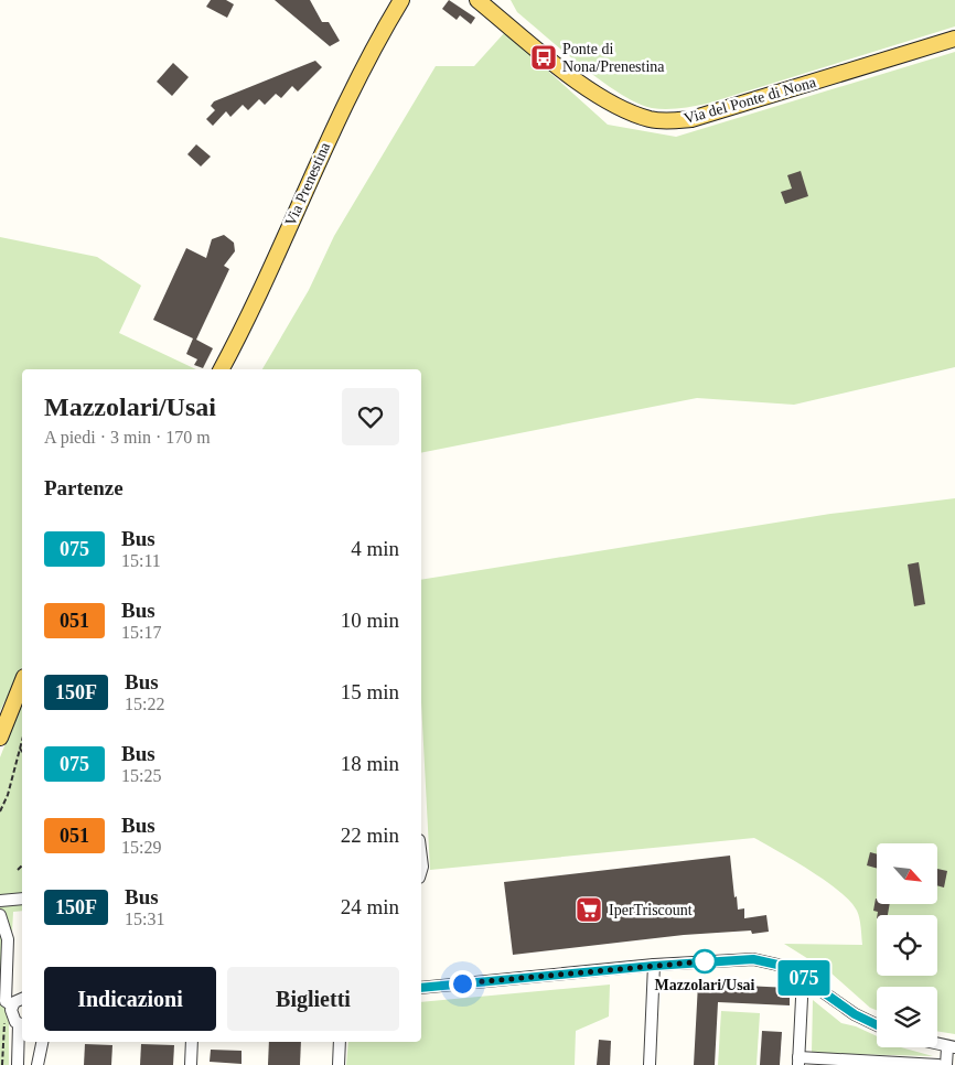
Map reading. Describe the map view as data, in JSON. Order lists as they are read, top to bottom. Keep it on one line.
{"streets":{"main road":["Via del Ponte di Nona","Via Prenestina"]},"places":{"bus stop":["Ponte di Nona/Prenestina"],"supermarket":["IperTriscount"],"other":["Mazzolari/Usai"]},"lines":["bus line 075"],"north":"bottom right","page":{"on_map":"075","heading":[["Mazzolari/Usai","A piedi · 3 min · 170 m"],"Partenze"],"list":[{"mark":"075","name":"Bus","note":"15:11","value":"4 min"},{"mark":"051","name":"Bus","note":"15:17","value":"10 min"},{"mark":"150F","name":"Bus","note":"15:22","value":"15 min"},{"mark":"075","name":"Bus","note":"15:25","value":"18 min"},{"mark":"051","name":"Bus","note":"15:29","value":"22 min"},{"mark":"150F","name":"Bus","note":"15:31","value":"24 min"}],"buttons":["Indicazioni","Biglietti"]}}
